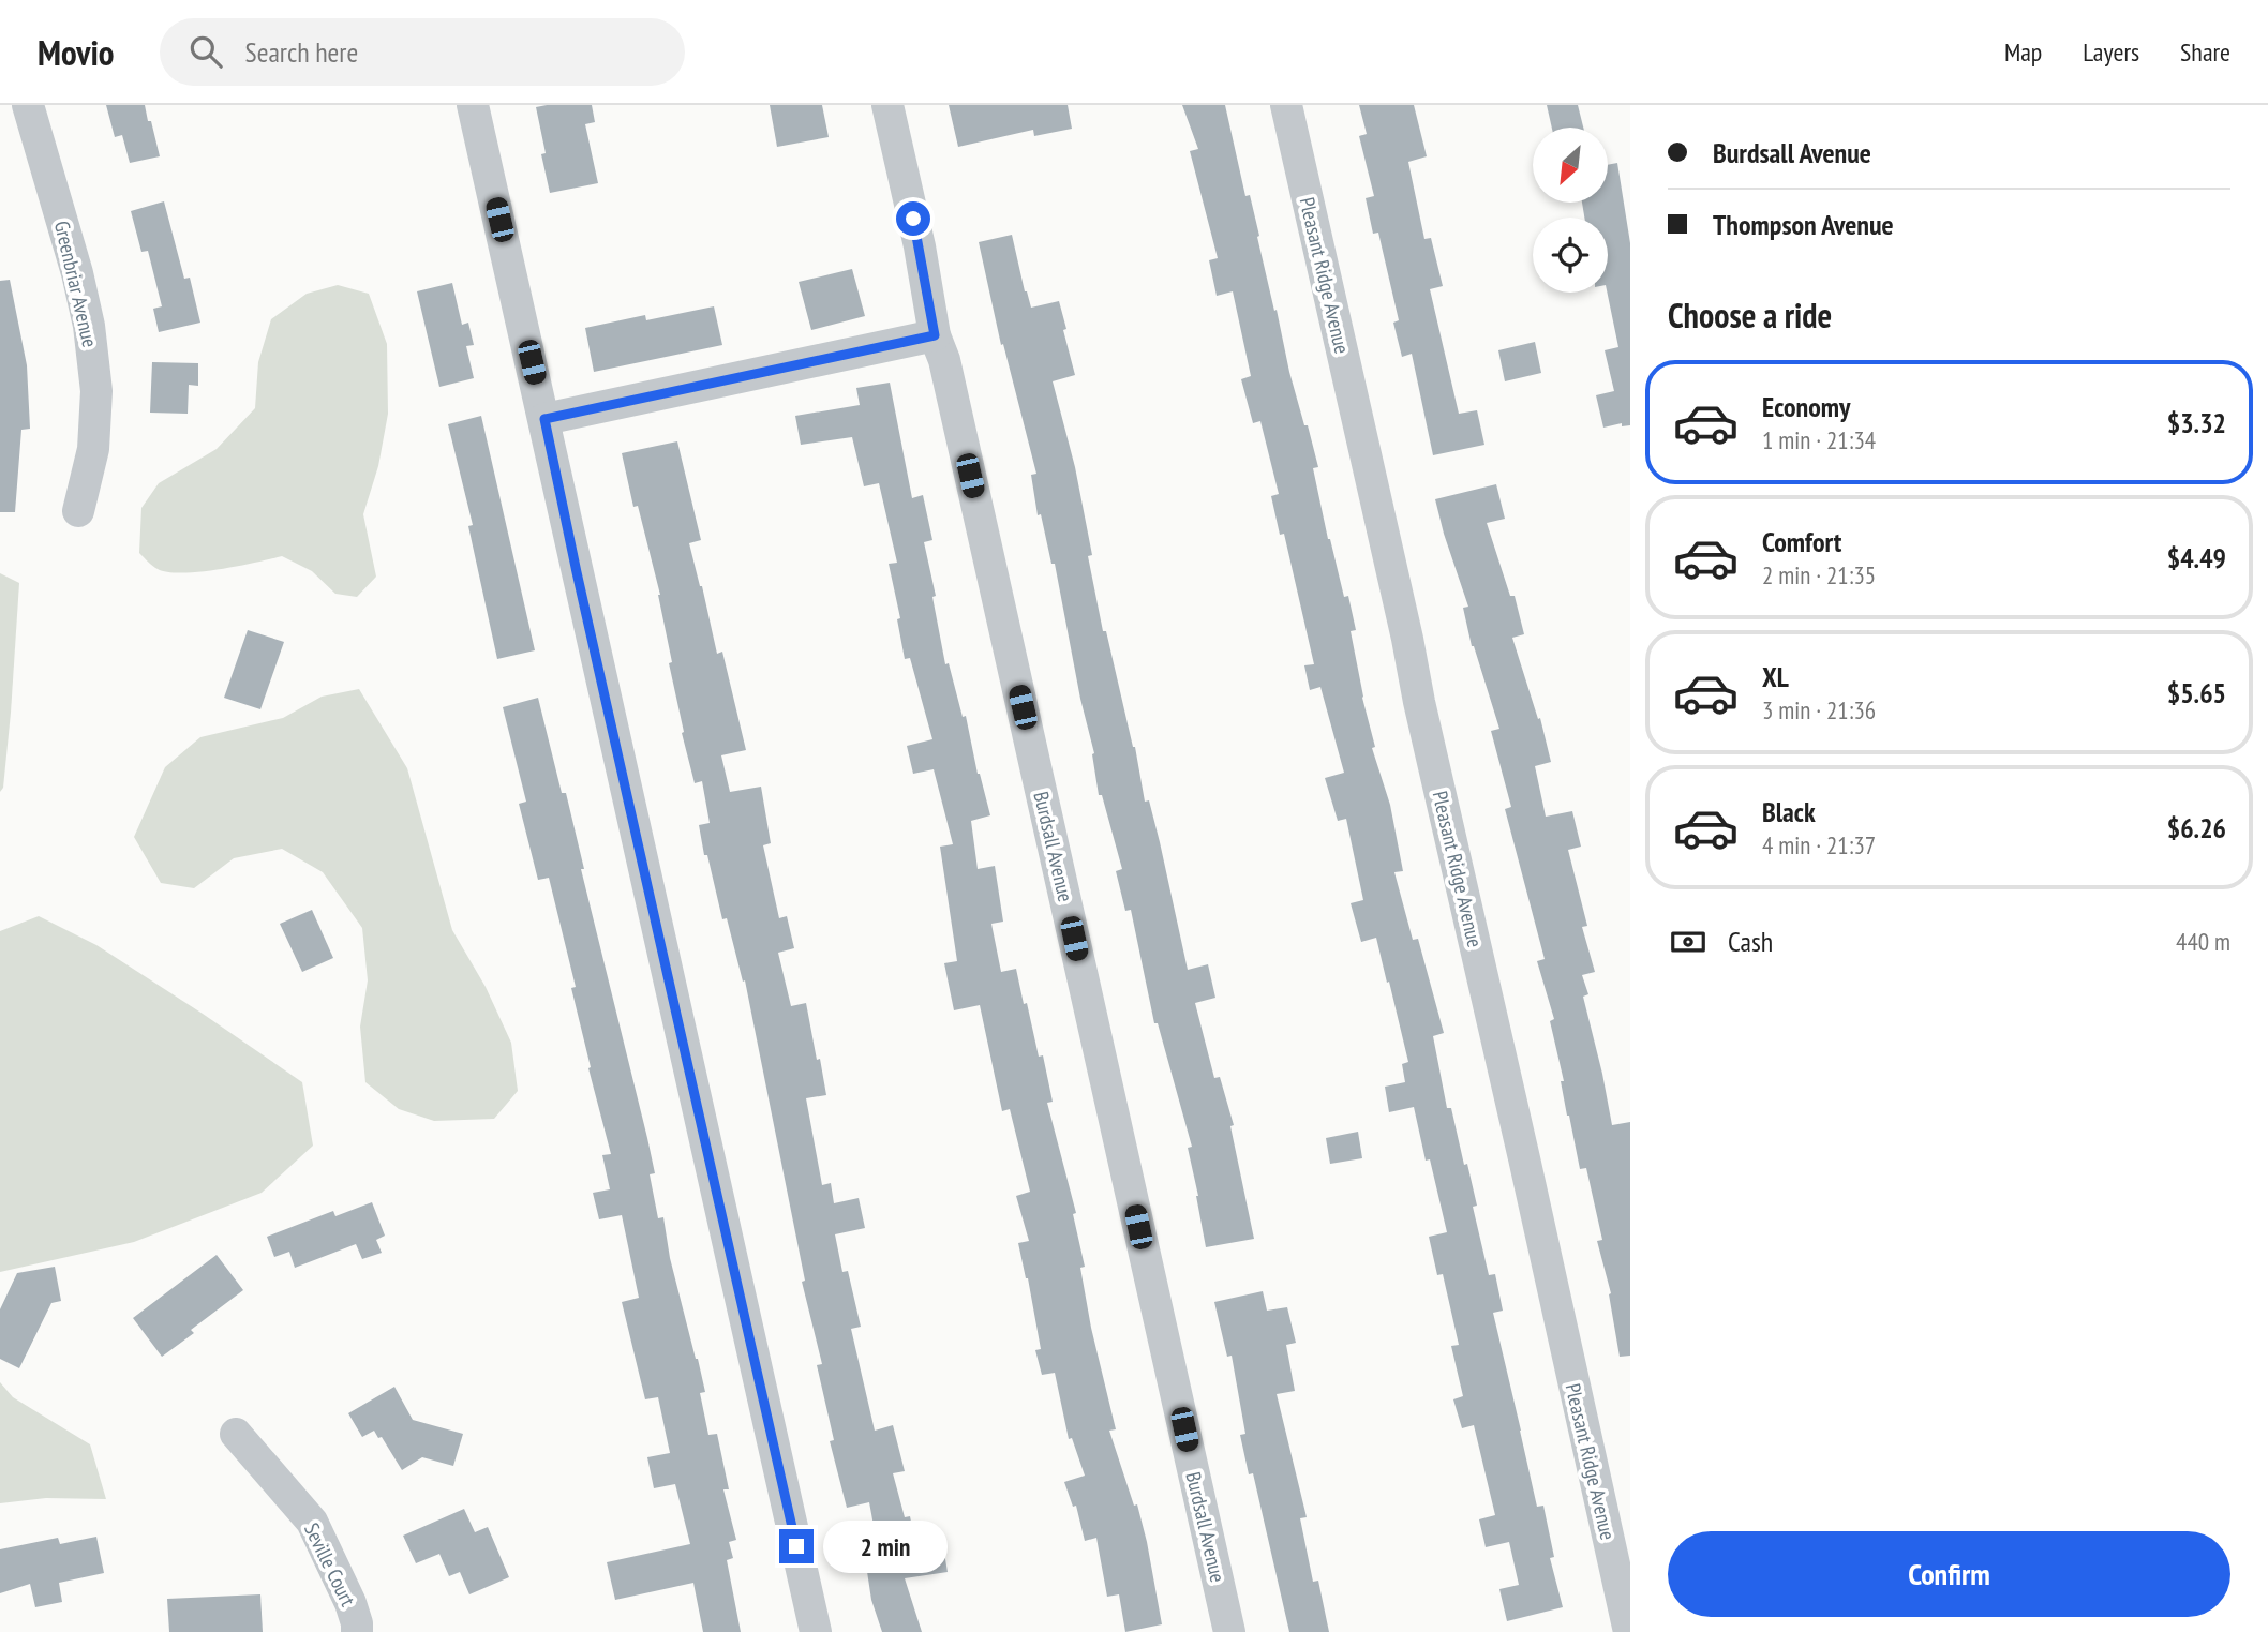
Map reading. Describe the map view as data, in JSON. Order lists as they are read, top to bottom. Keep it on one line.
{"streets":{"street":["Pleasant Ridge Avenue","Greenbriar Avenue","Burdsall Avenue","Seville Court"]},"north":"bottom left","page":{"header":"Movio","search":"Search here","nav":["Map","Layers","Share"],"banner":["Burdsall Avenue","Thompson Avenue"],"heading":"Choose a ride","list":[{"name":"Economy","note":"1 min · 21:34","value":"$3.32"},{"name":"Comfort","note":"2 min · 21:35","value":"$4.49"},{"name":"XL","note":"3 min · 21:36","value":"$5.65"},{"name":"Black","note":"4 min · 21:37","value":"$6.26"}],"pay":["Cash","440 m"],"buttons":"Confirm","bubble":"2 min"}}
